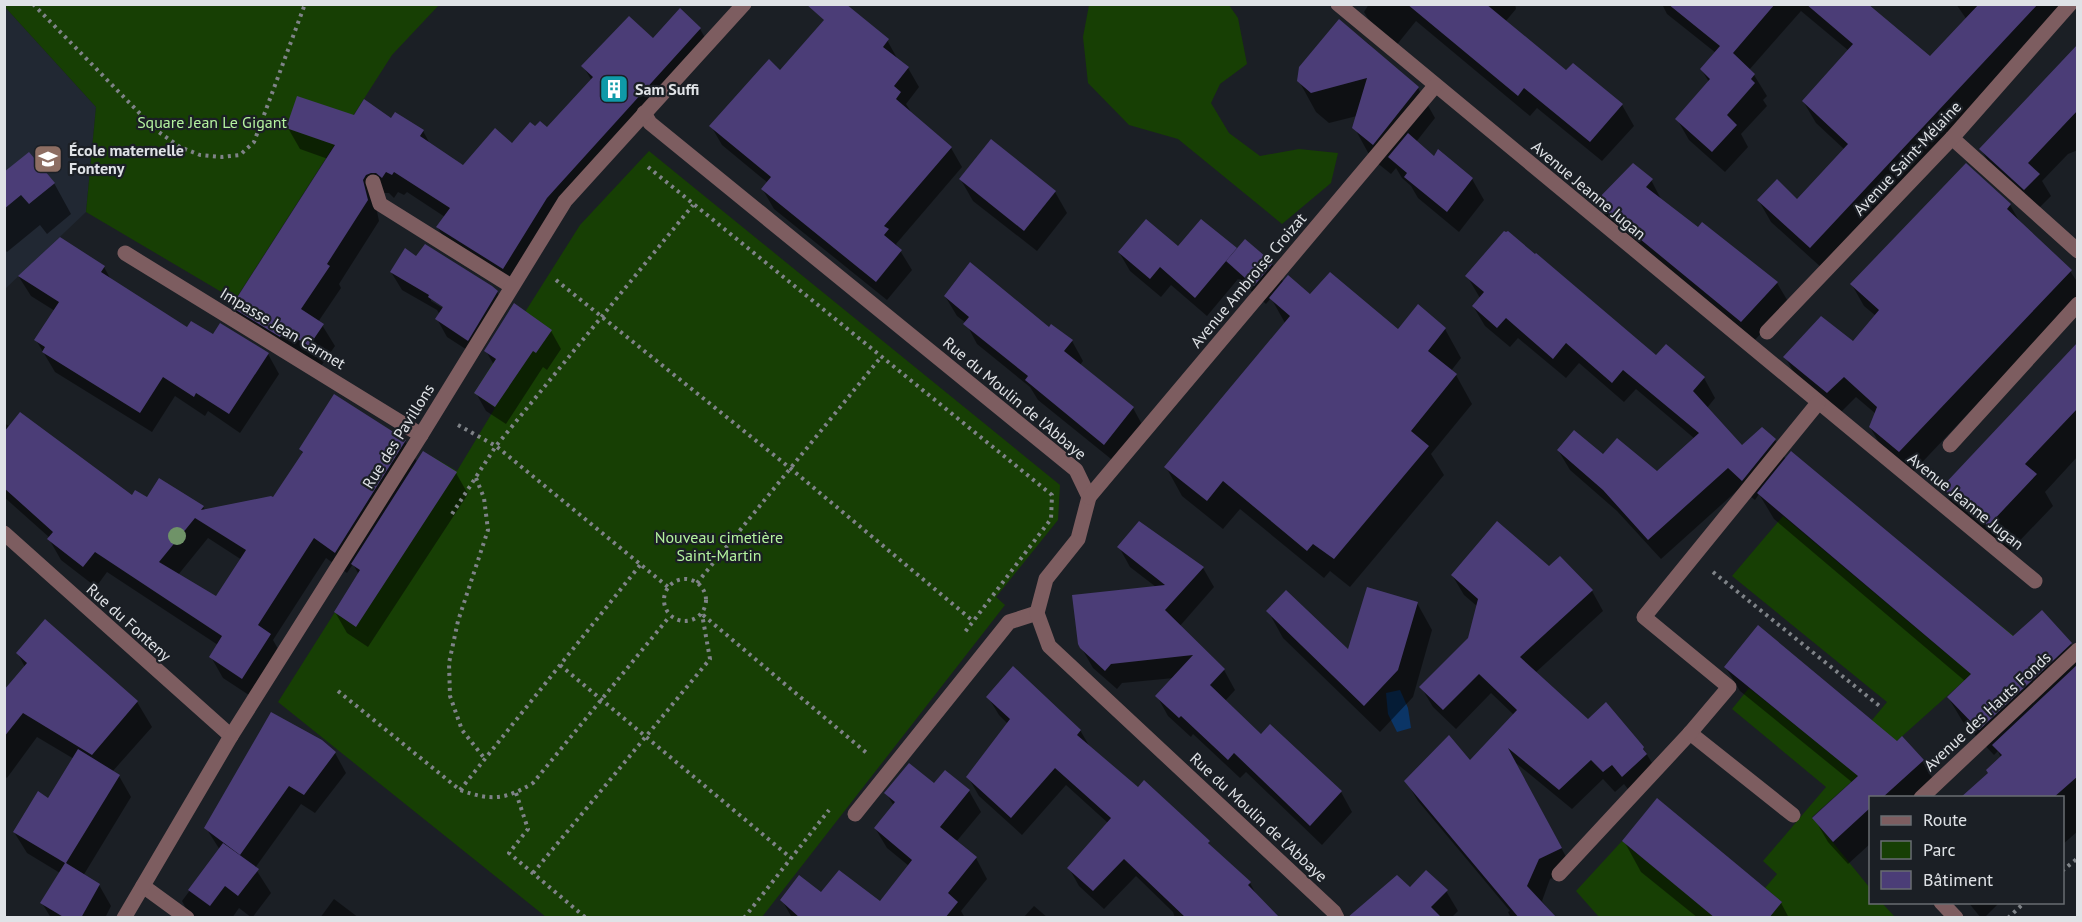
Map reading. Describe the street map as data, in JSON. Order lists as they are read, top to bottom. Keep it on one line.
{"streets":{"street":["Avenue Saint-Mélaine","Avenue Jeanne Jugan","Avenue Ambroise Croizat","Impasse Jean Carmet","Rue du Moulin de l'Abbaye","Rue des Pavillons","Rue du Fonteny","Avenue des Hauts Fonds"]},"crossings":[["Avenue Jeanne Jugan","Avenue Ambroise Croizat"],["Avenue Ambroise Croizat","Rue du Moulin de l'Abbaye"],["Impasse Jean Carmet","Rue des Pavillons"],["Rue du Moulin de l'Abbaye","Rue des Pavillons"],["Rue des Pavillons","Rue du Fonteny"]],"parks":["Square Jean Le Gigant","Nouveau cimetière Saint-Martin"],"places":{"building":["Sam Suffi"],"school or university":["École maternelle Fonteny"]},"legend":["Route","Parc","Bâtiment"]}
